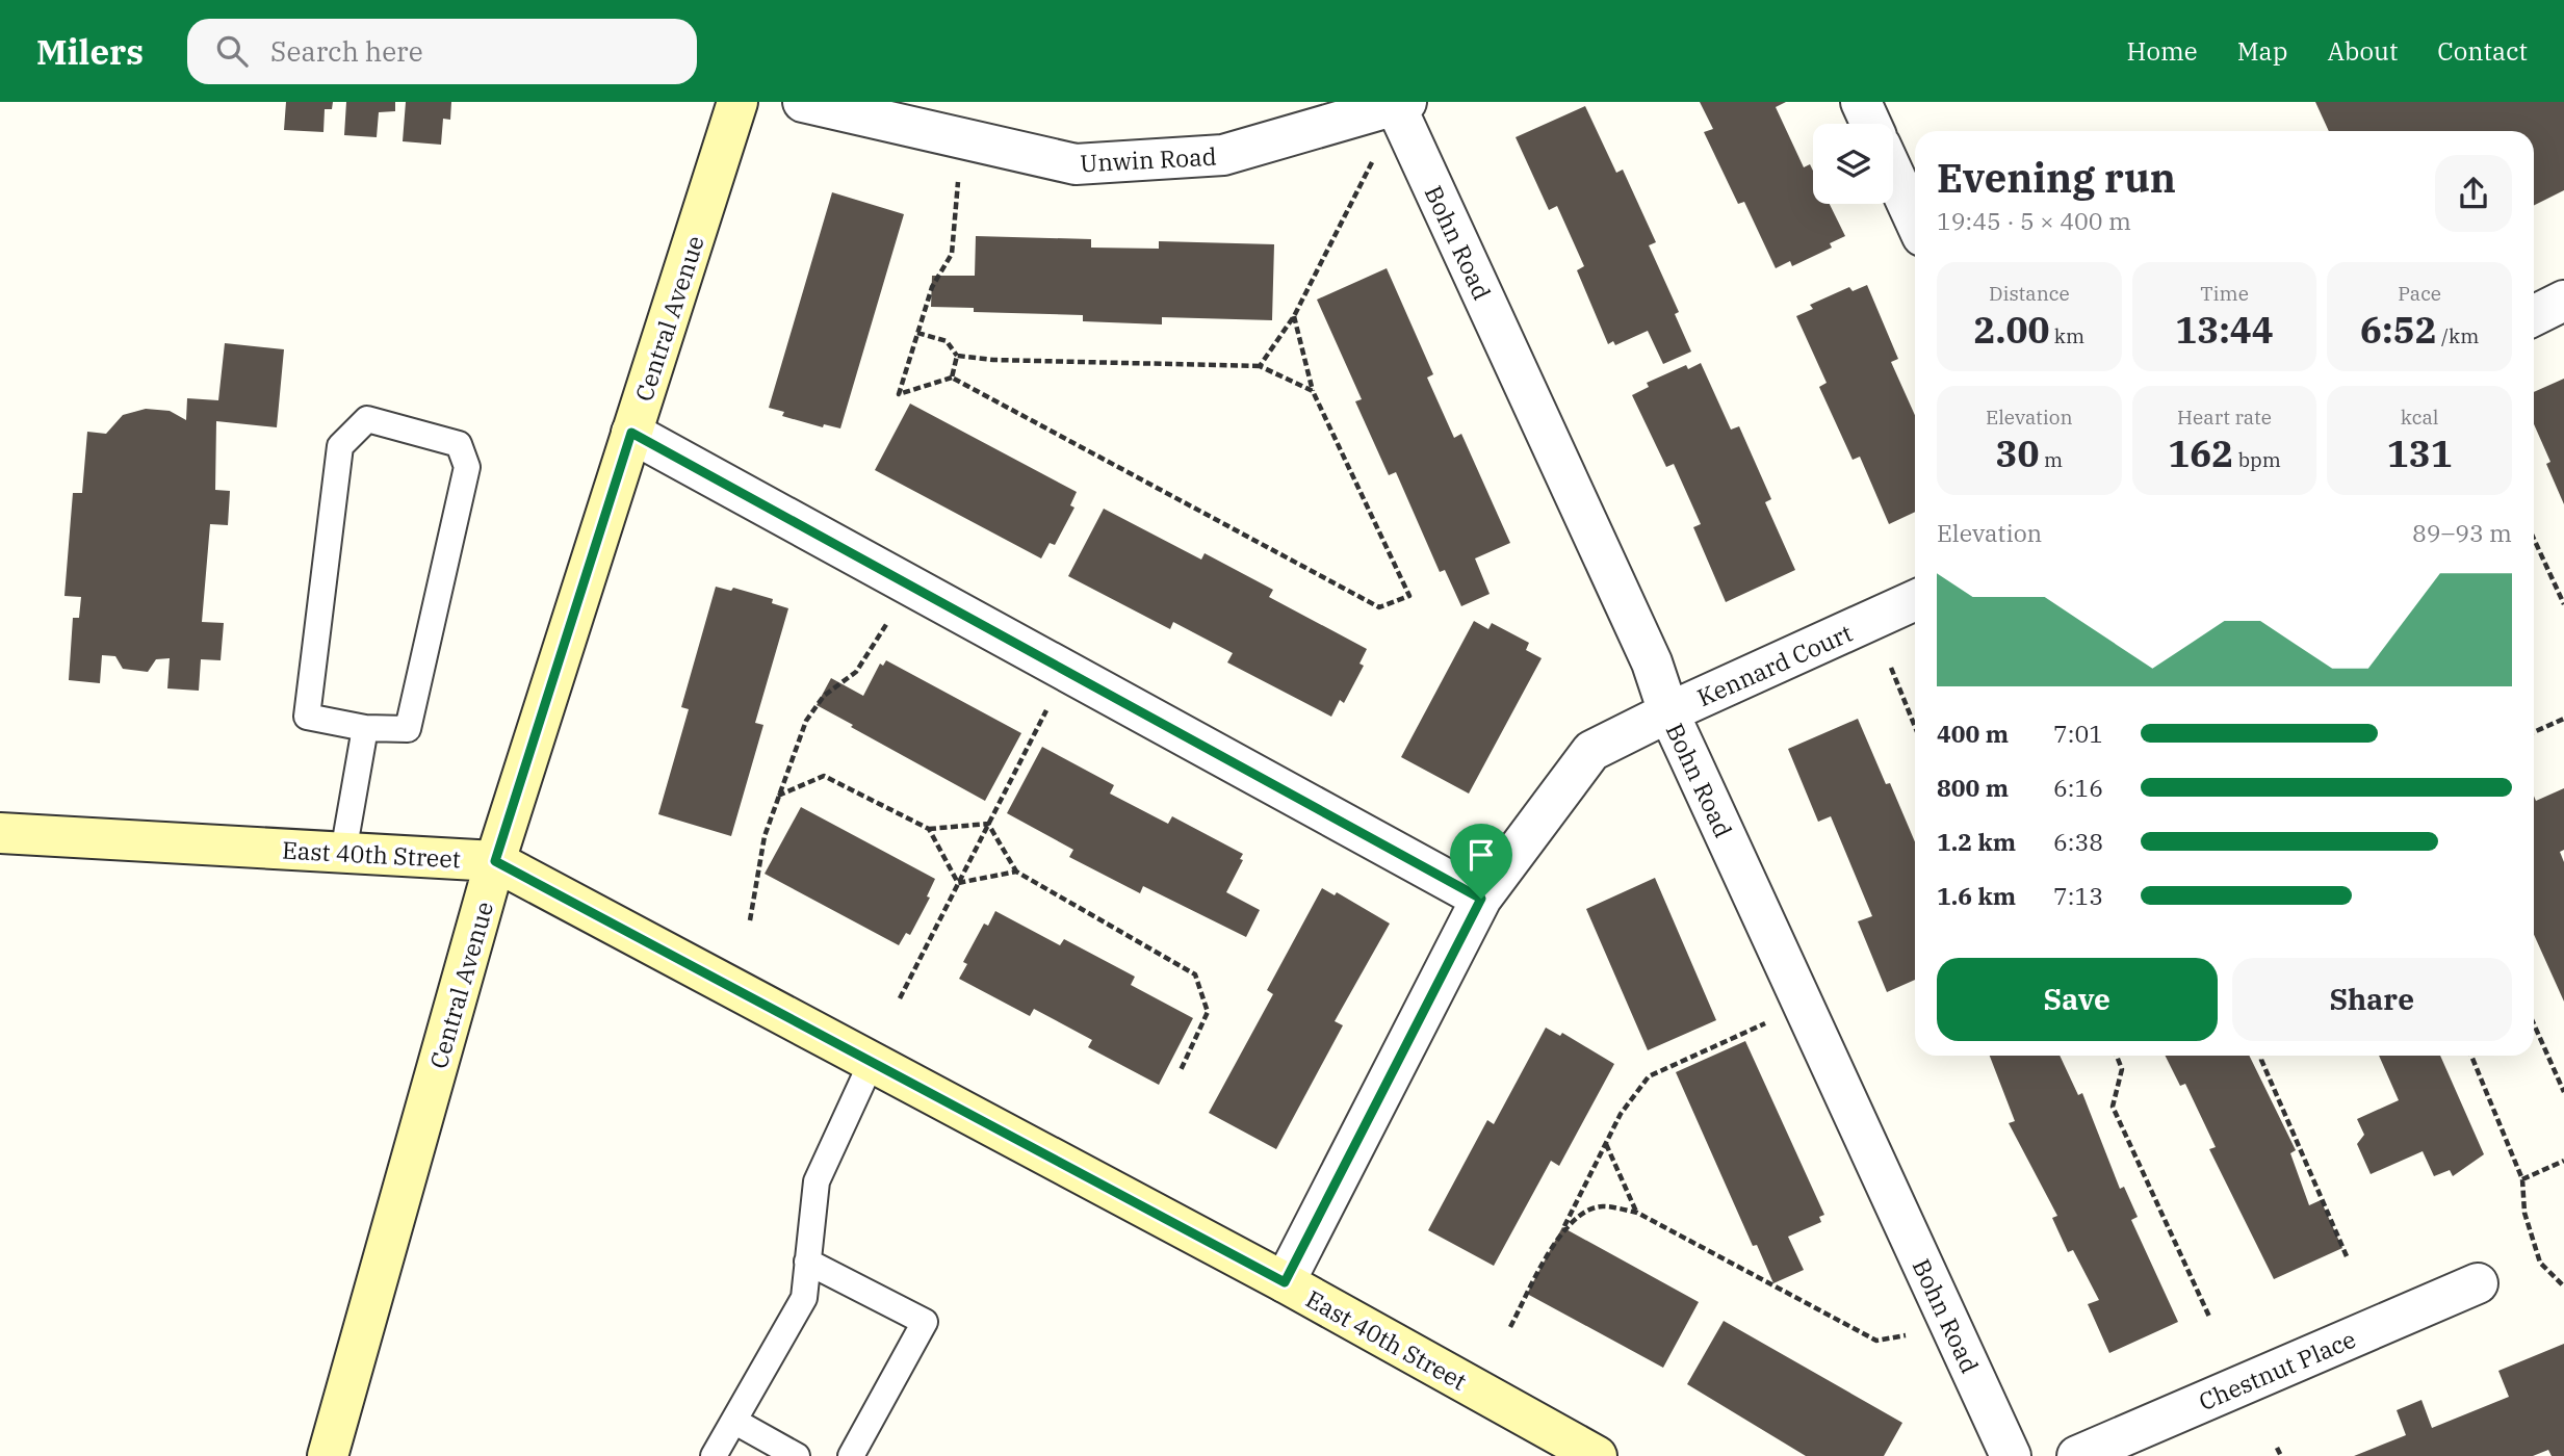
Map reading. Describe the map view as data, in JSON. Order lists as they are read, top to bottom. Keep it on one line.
{"streets":{"street":["Unwin Road","Bohn Road","Central Avenue","Kennard Court","East 40th Street","Chestnut Place"]},"crossings":[["Unwin Road","Bohn Road"],["Bohn Road","Kennard Court"],["Central Avenue","East 40th Street"],["Kennard Court","East 40th Street"]],"page":{"header":"Milers","search":"Search here","nav":["Home","Map","About","Contact"],"heading":["Evening run","19:45 · 5 × 400 m"],"stats":[["Distance","2.00 km"],["Time","13:44"],["Pace","6:52 /km"],["Elevation","30 m"],["Heart rate","162 bpm"],["kcal","131"]],"chart":["Elevation","89–93 m"],"list":[{"name":"400 m","note":"7:01"},{"name":"800 m","note":"6:16"},{"name":"1.2 km","note":"6:38"},{"name":"1.6 km","note":"7:13"}],"buttons":["Save","Share"]}}
